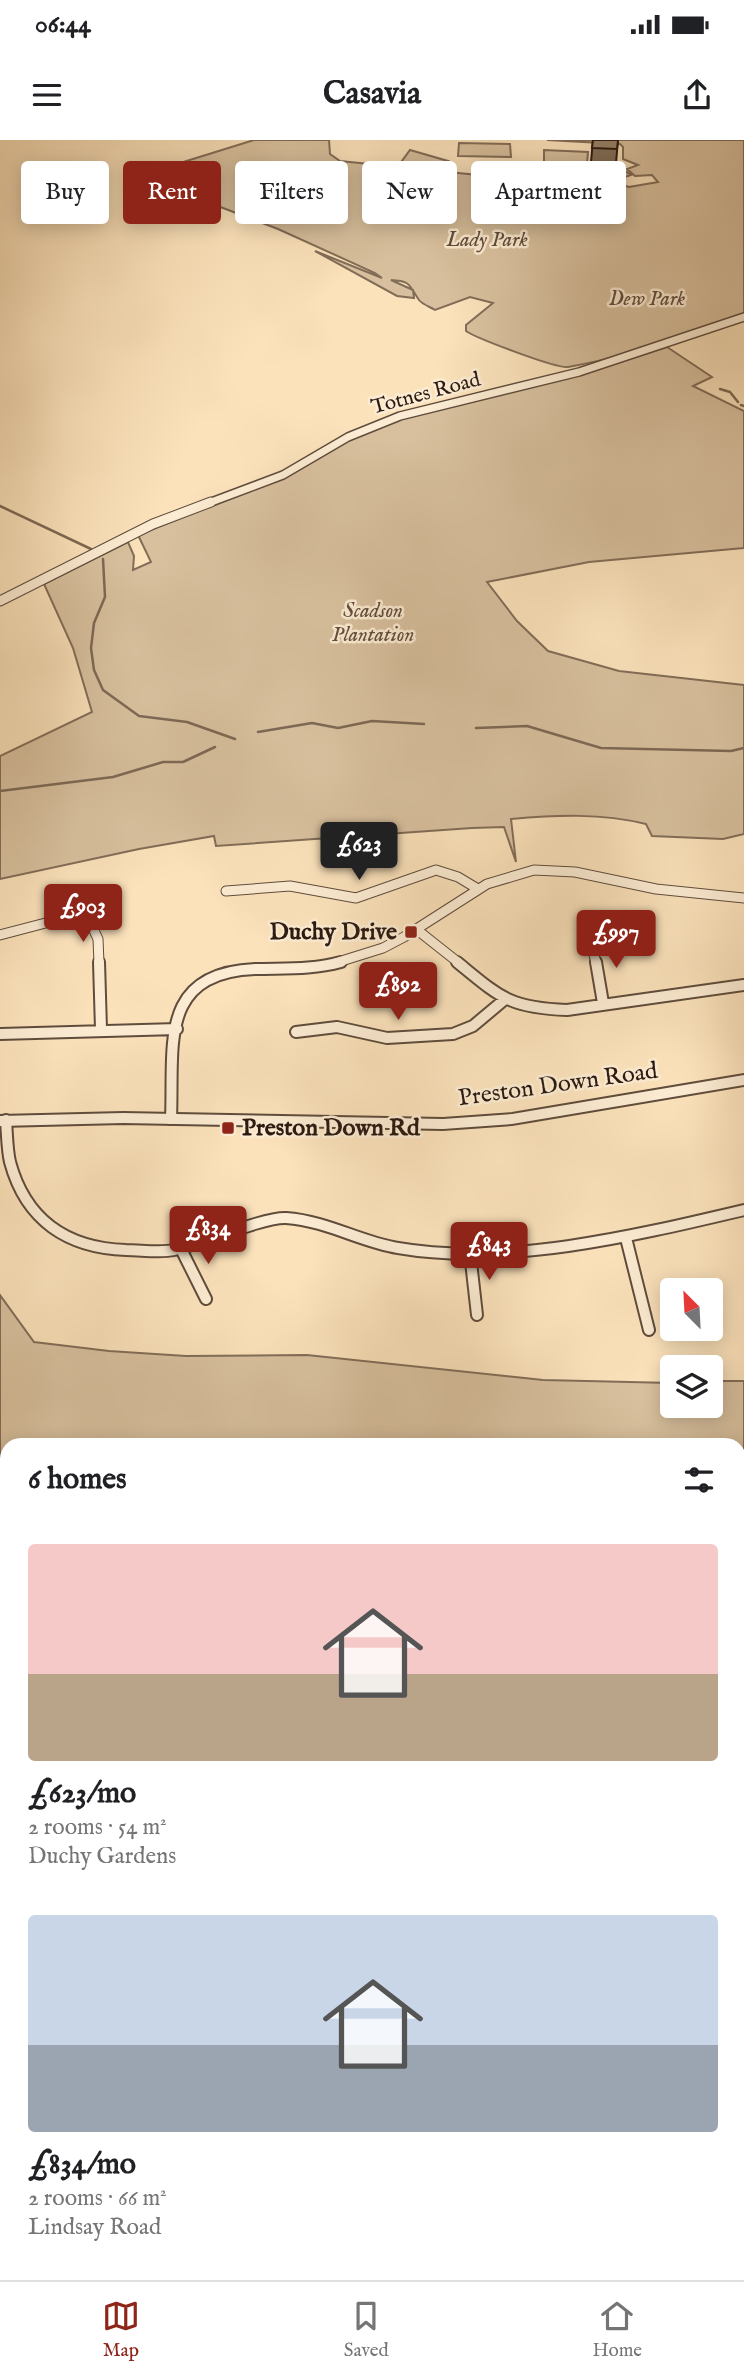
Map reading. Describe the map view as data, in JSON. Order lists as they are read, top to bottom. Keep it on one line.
{"streets":{"street":["Totnes Road","Preston Down Road"]},"parks":["Lady Park","Dew Park","Scadson Plantation"],"places":{"transit":["Duchy Drive","Preston Down Rd"]},"north":"top left","page":{"status":"06:44","header":"Casavia","chip":["Buy","Rent","Filters","New","Apartment"],"price":["£623","£903","£997","£892","£834","£843"],"heading":"6 homes","list":[{"name":"£623/mo","note":"2 rooms · 54 m² · Duchy Gardens"},{"name":"£834/mo","note":"2 rooms · 66 m² · Lindsay Road"}],"tabs":["Map","Saved","Home"]}}
